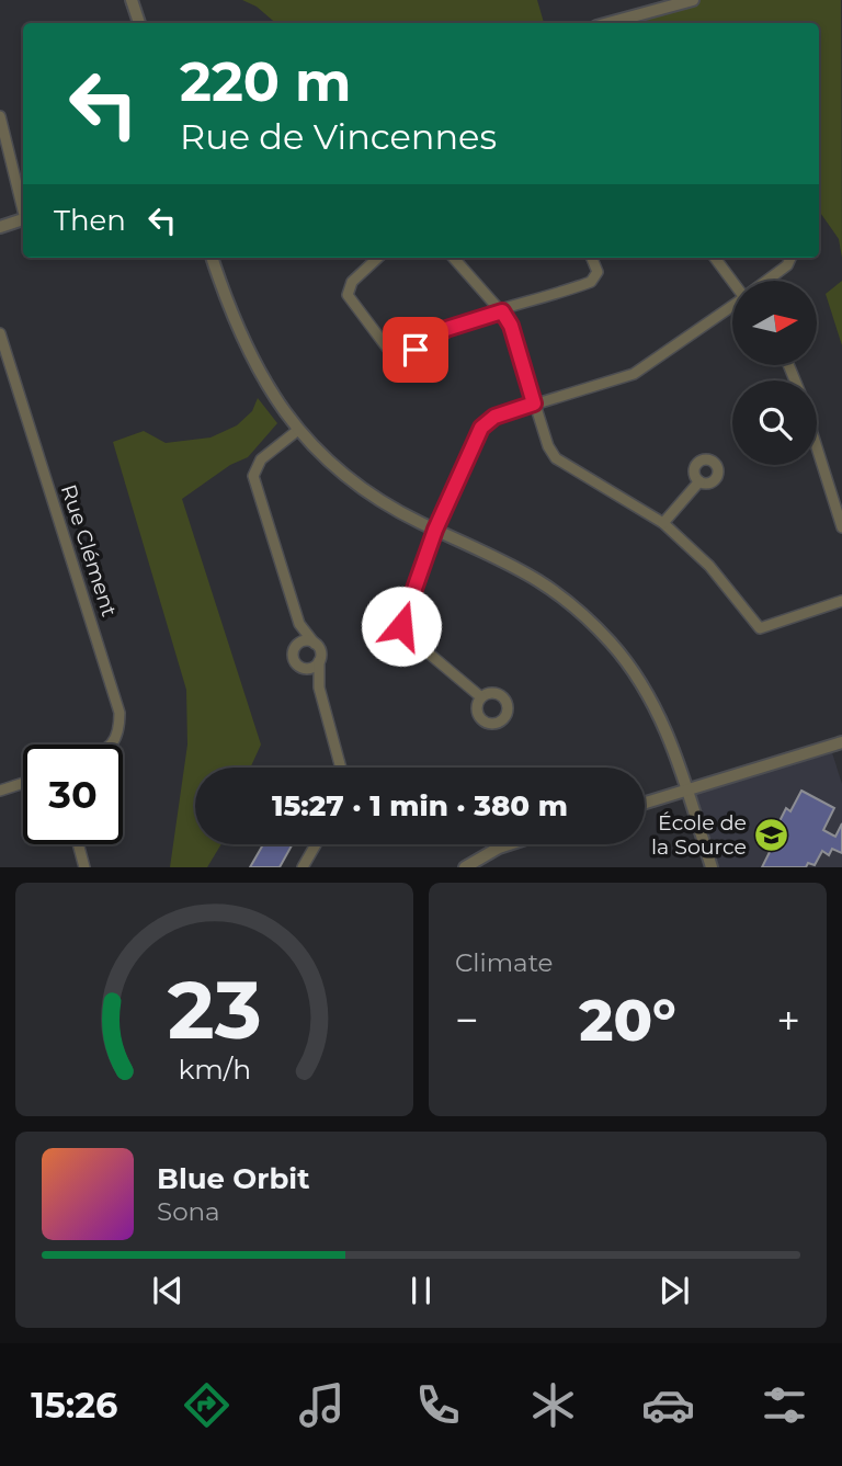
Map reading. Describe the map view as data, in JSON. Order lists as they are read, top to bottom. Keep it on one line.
{"streets":{"street":["Rue Clément"]},"places":{"school or university":["École de la Source"]},"north":"right","page":{"turn":["220 m","Rue de Vincennes"],"then":"Then","limit":"30","trip":"15:27 · 1 min · 380 m","tile":"Climate","heat":["−","20°","+"],"song":["Blue Orbit","Sona"],"tabs":"15:26","gauge":["23","km/h"]}}
